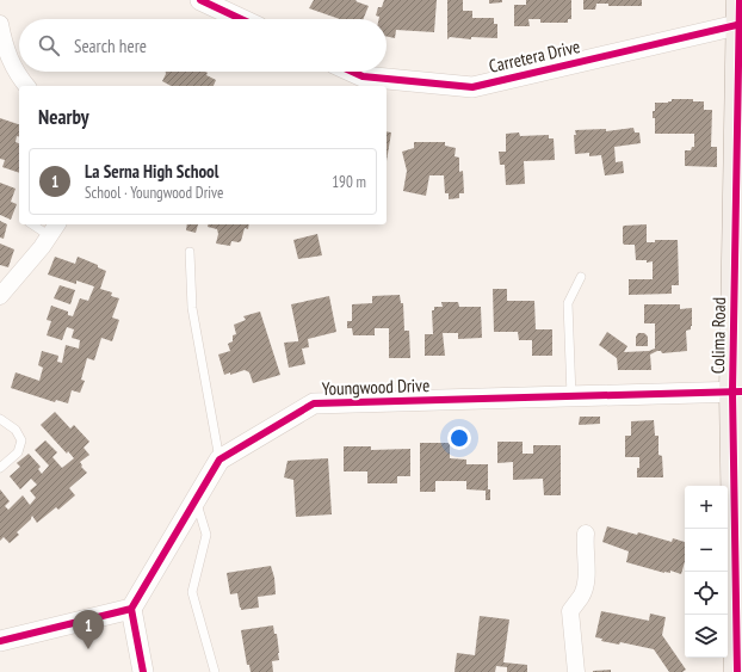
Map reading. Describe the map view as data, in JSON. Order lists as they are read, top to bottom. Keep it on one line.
{"streets":{"main road":["Colima Road"],"street":["Carretera Drive","Youngwood Drive"]},"crossings":[["Carretera Drive","Colima Road"],["Colima Road","Youngwood Drive"]],"page":{"search":"Search here","heading":"Nearby","list":[{"mark":"1","name":"La Serna High School","note":"School · Youngwood Drive","value":"190 m"}],"map_buttons":["+","−"],"pins":"1"}}
